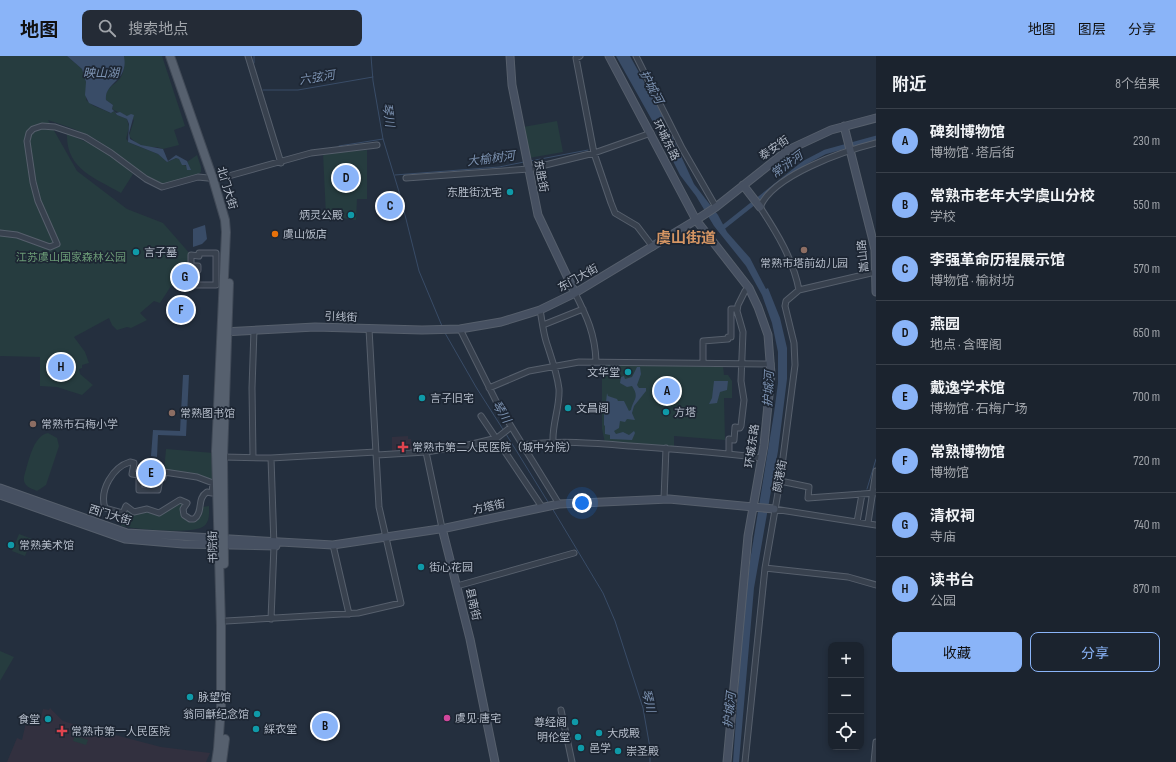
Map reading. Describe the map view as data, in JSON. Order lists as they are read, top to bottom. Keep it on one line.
{"streets":{"main road":["北门大街","书院街"],"street":["环城东路","泰安街","东胜街","嵩山路","东门大街","引线街","颜港街","方塔街","西门大街","县南街"]},"crossings":[["环城东路","泰安街"],["环城东路","东门大街"],["环城东路","方塔街"],["泰安街","嵩山路"],["泰安街","东门大街"],["东胜街","东门大街"],["北门大街","引线街"],["北门大街","书院街"],["东门大街","引线街"],["引线街","书院街"],["方塔街","西门大街"],["方塔街","书院街"],["方塔街","县南街"],["西门大街","书院街"]],"districts":["虞山街道"],"water":["映山湖","六弦河","护城河","琴川","大榆树河","常浒河"],"parks":["江苏虞山国家森林公园"],"places":{"other":["东胜街沈宅","炳灵公殿","虞山饭店","常熟市塔前幼儿园","言子墓","文华堂","言子旧宅","文昌阁","方塔","常熟图书馆","常熟市石梅小学","常熟美术馆","街心花园","脉望馆","翁同龢纪念馆","虞见·唐宅","食堂","尊经阁","綵衣堂","大成殿","明伦堂","邑学","崇圣殿"],"health":["常熟市第二人民医院（城中分院）","常熟市第一人民医院"]},"page":{"header":"地图","search":"搜索地点","nav":["地图","图层","分享"],"heading":["附近","8个结果"],"list":[{"mark":"A","name":"碑刻博物馆","note":"博物馆 · 塔后街","value":"230 m"},{"mark":"B","name":"常熟市老年大学虞山分校","note":"学校","value":"550 m"},{"mark":"C","name":"李强革命历程展示馆","note":"博物馆 · 榆树坊","value":"570 m"},{"mark":"D","name":"燕园","note":"地点 · 含晖阁","value":"650 m"},{"mark":"E","name":"戴逸学术馆","note":"博物馆 · 石梅广场","value":"700 m"},{"mark":"F","name":"常熟博物馆","note":"博物馆","value":"720 m"},{"mark":"G","name":"清权祠","note":"寺庙","value":"740 m"},{"mark":"H","name":"读书台","note":"公园","value":"870 m"}],"pins":["D","C","G","F","H","A","E","B"],"buttons":["收藏","分享"],"map_buttons":["+","−"]}}
